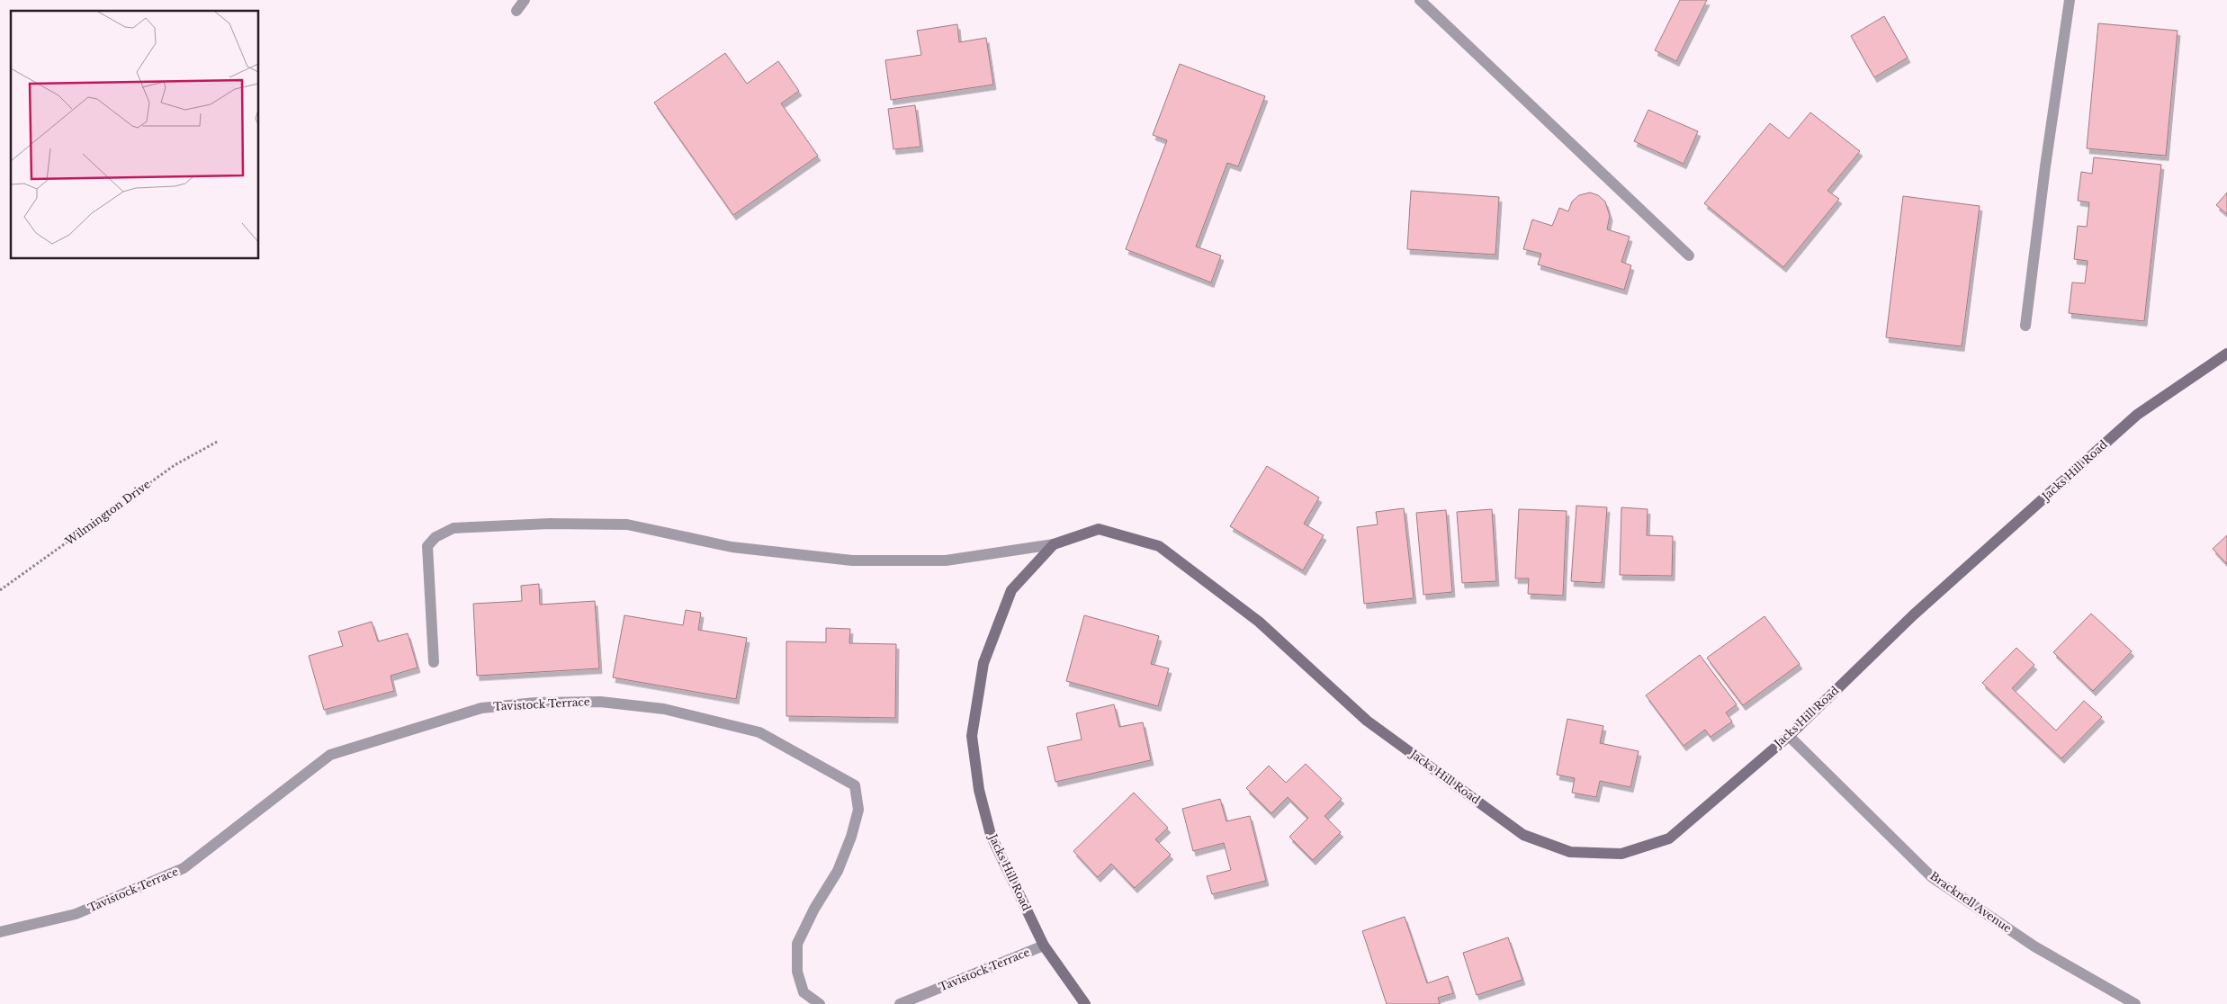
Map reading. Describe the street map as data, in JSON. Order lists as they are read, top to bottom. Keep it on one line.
{"streets":{"street":["Jacks Hill Road","Tavistock Terrace","Bracknell Avenue"],"path":["Wilmington Drive"]},"crossings":[["Jacks Hill Road","Tavistock Terrace"],["Jacks Hill Road","Bracknell Avenue"]]}
